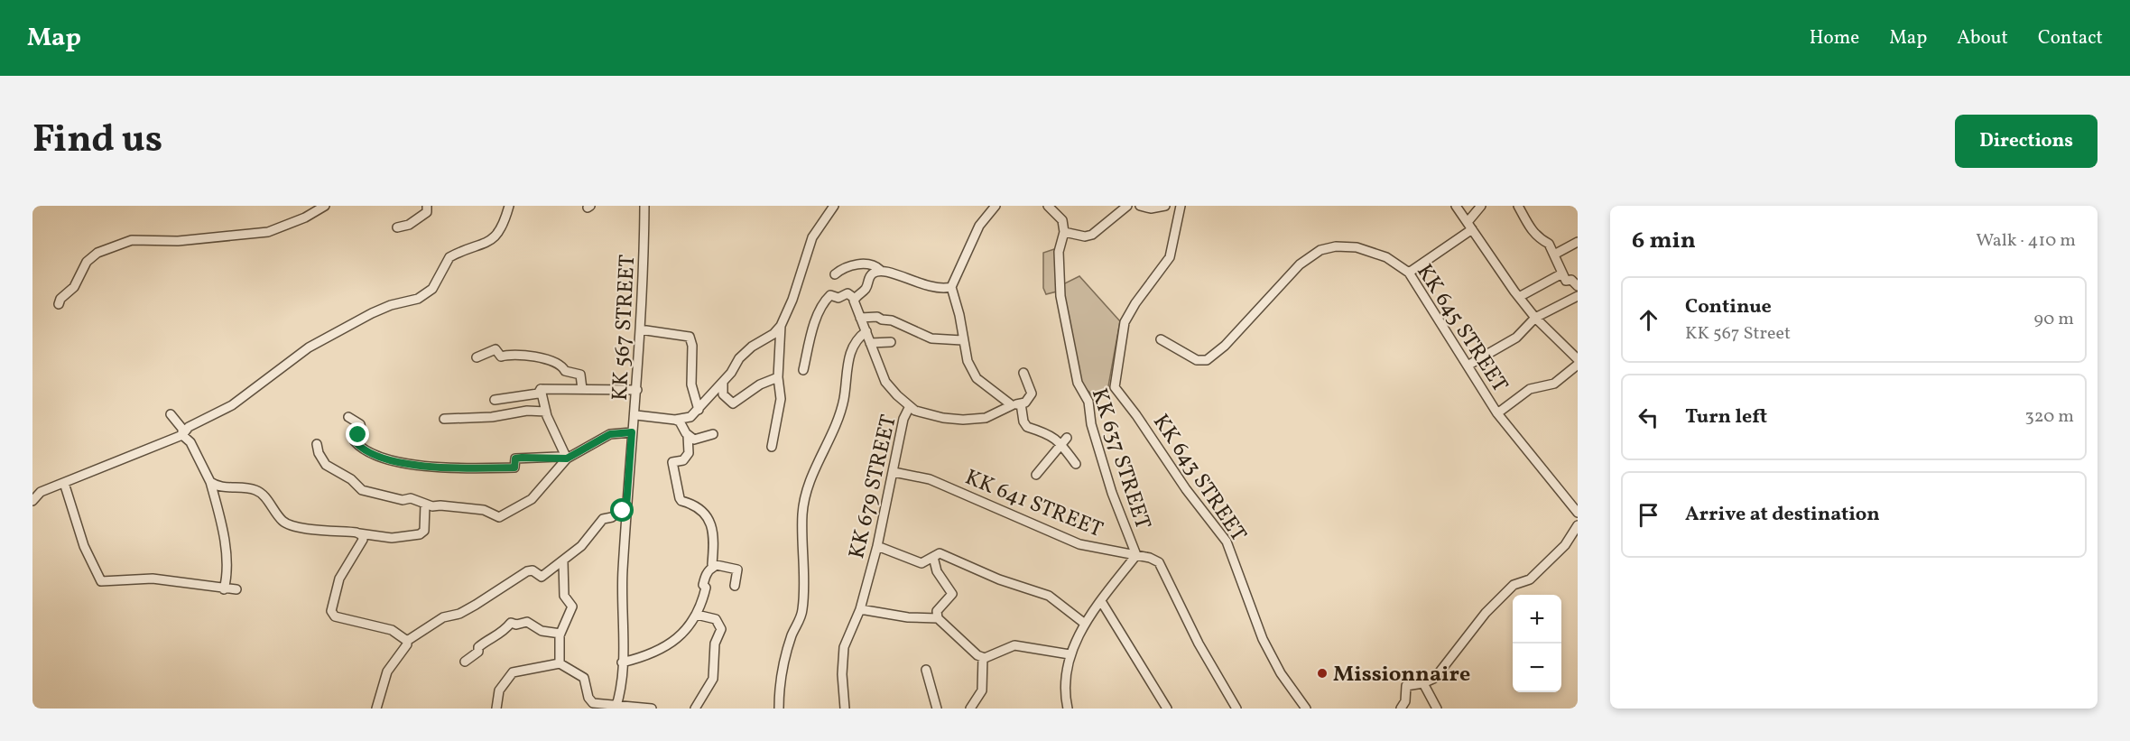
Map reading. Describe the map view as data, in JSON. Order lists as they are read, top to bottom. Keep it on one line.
{"streets":{"street":["KK 567 STREET","KK 645 STREET","KK 637 STREET","KK 643 STREET","KK 679 STREET","KK 641 STREET"]},"crossings":[["KK 637 STREET","KK 641 STREET"],["KK 679 STREET","KK 641 STREET"]],"places":["Missionnaire"],"page":{"header":"Map","nav":["Home","Map","About","Contact"],"title":"Find us","buttons":"Directions","heading":["6 min","Walk · 410 m"],"list":[["Continue","KK 567 Street","90 m"],["Turn left","320 m"],"Arrive at destination"],"map_buttons":["+","−"]}}
